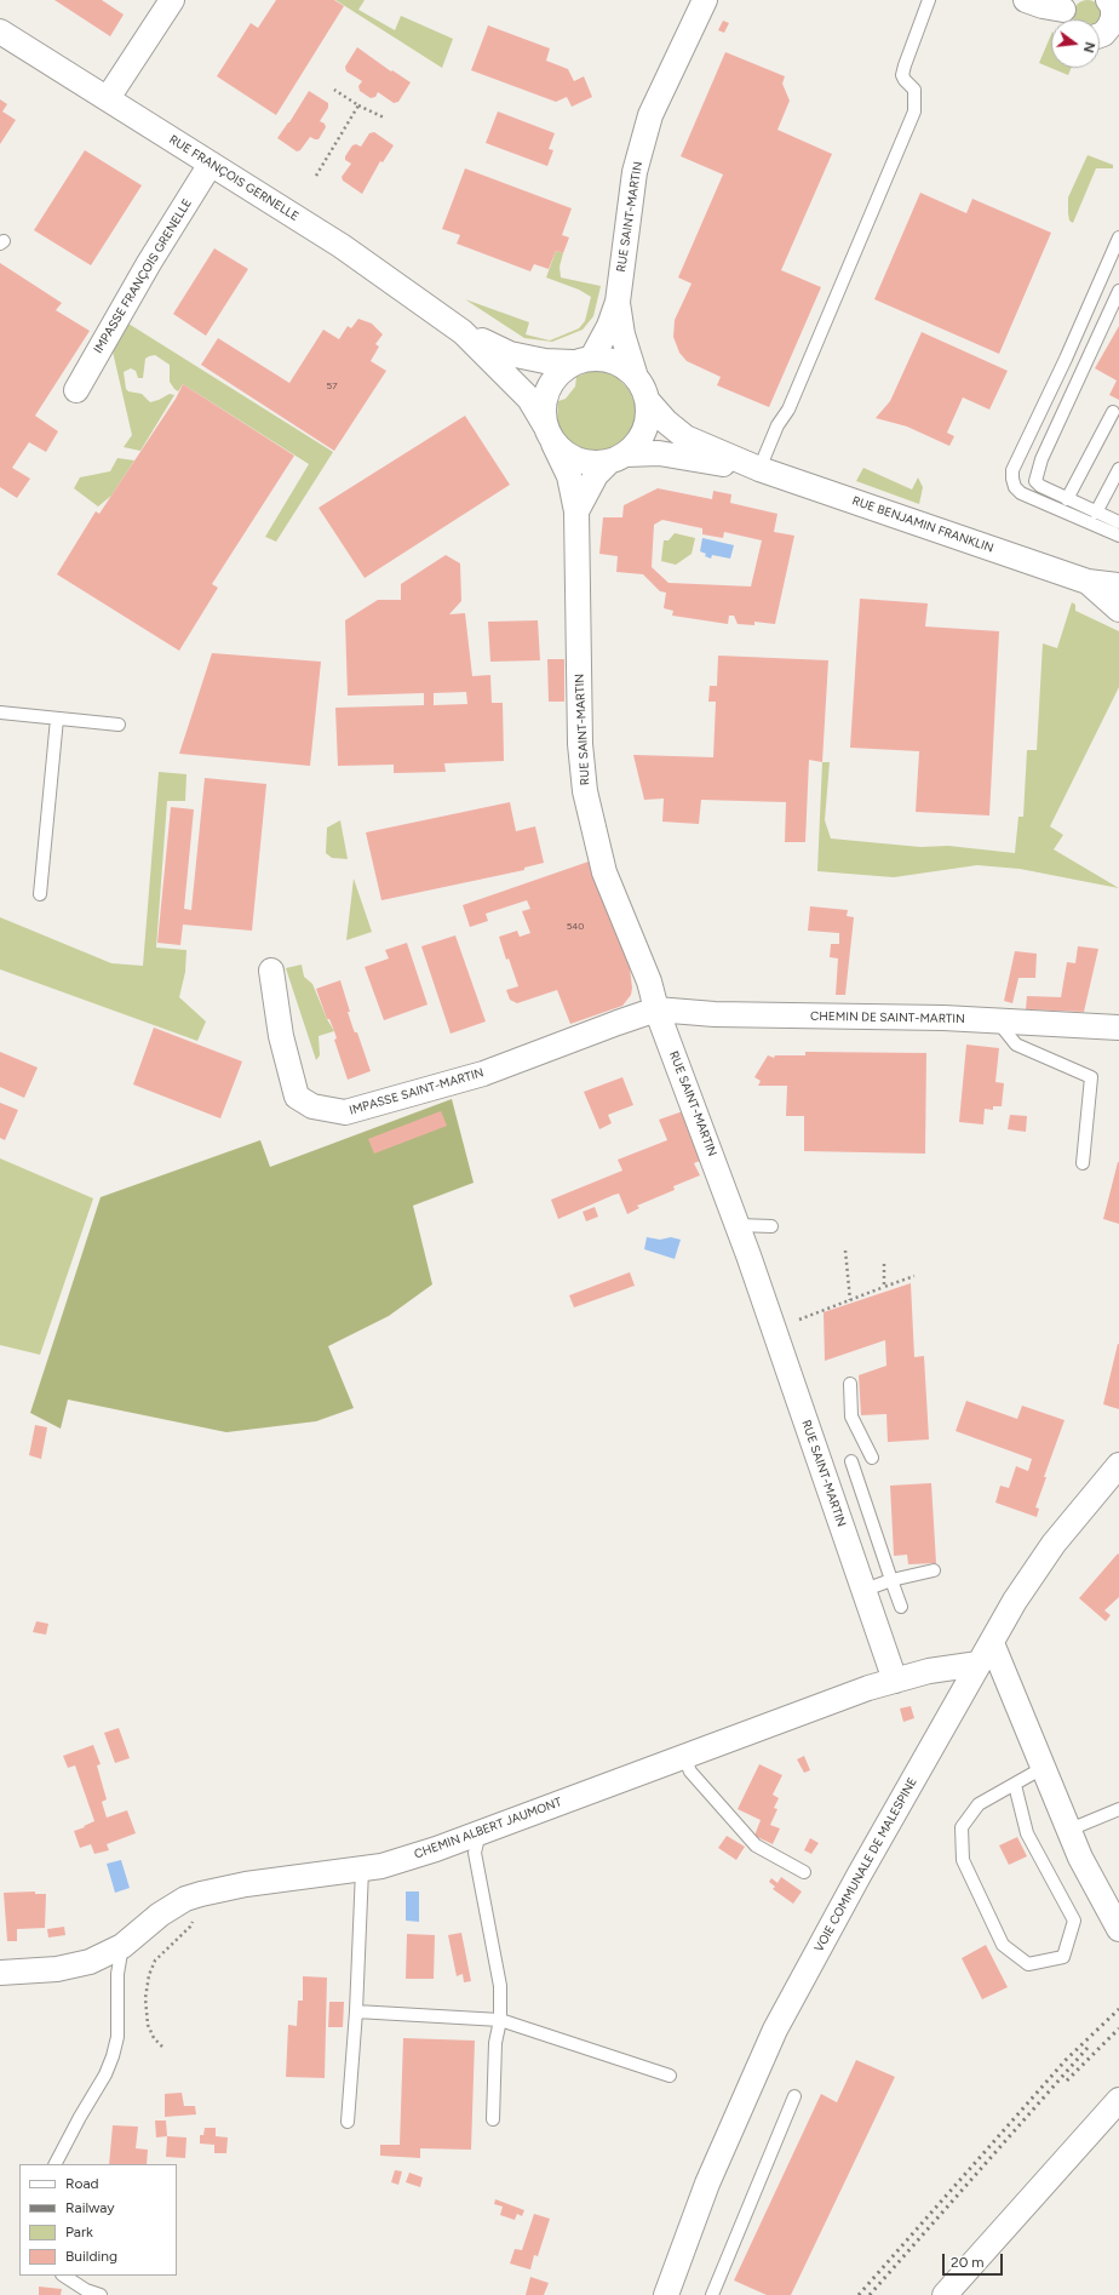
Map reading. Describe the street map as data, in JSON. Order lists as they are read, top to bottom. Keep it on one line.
{"streets":{"street":["RUE FRANÇOIS GERNELLE","RUE SAINT-MARTIN","IMPASSE FRANÇOIS GRENELLE","RUE BENJAMIN FRANKLIN","CHEMIN DE SAINT-MARTIN","IMPASSE SAINT-MARTIN","CHEMIN ALBERT JAUMONT","VOIE COMMUNALE DE MALESPINE"]},"crossings":[["RUE FRANÇOIS GERNELLE","RUE SAINT-MARTIN"],["RUE FRANÇOIS GERNELLE","IMPASSE FRANÇOIS GRENELLE"],["RUE SAINT-MARTIN","RUE BENJAMIN FRANKLIN"],["RUE SAINT-MARTIN","CHEMIN DE SAINT-MARTIN"],["RUE SAINT-MARTIN","IMPASSE SAINT-MARTIN"],["RUE SAINT-MARTIN","CHEMIN ALBERT JAUMONT"],["CHEMIN DE SAINT-MARTIN","IMPASSE SAINT-MARTIN"],["CHEMIN ALBERT JAUMONT","VOIE COMMUNALE DE MALESPINE"]],"house_numbers":["57","540"],"legend":["Road","Railway","Park","Building"],"scale_bar":"20 m","north":"right"}
